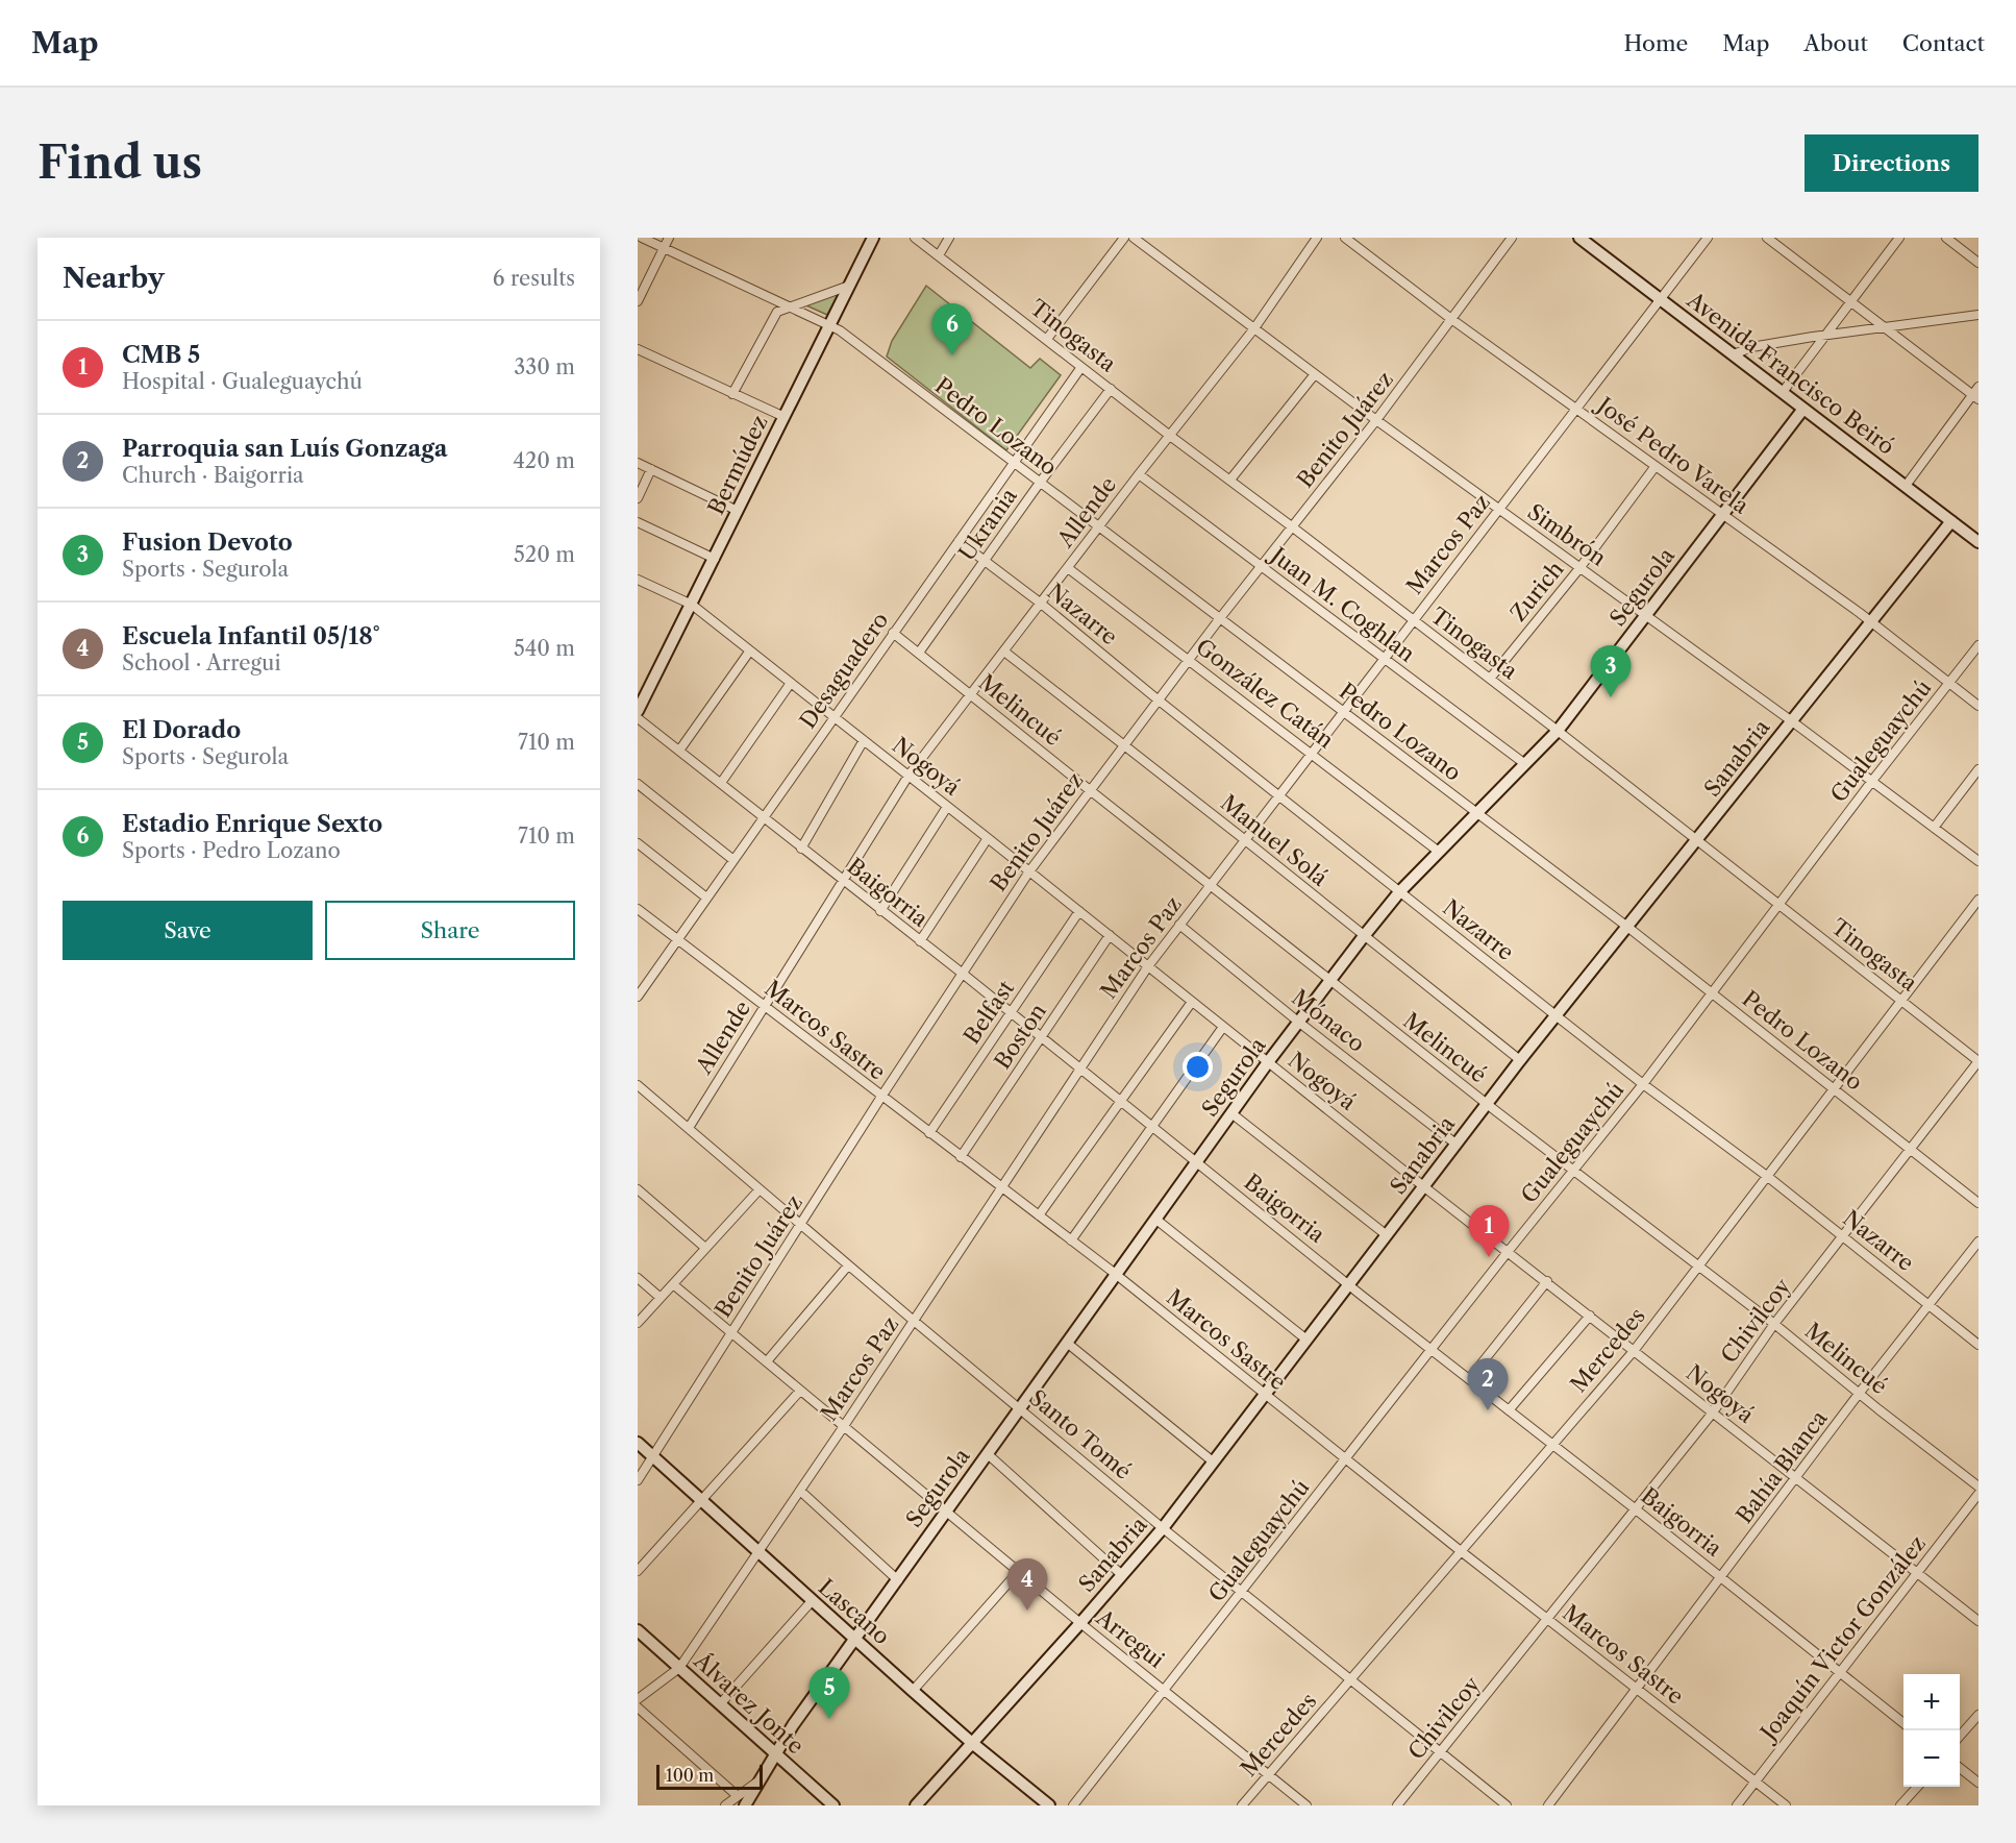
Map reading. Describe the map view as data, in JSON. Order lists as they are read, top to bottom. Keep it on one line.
{"streets":{"street":["Tinogasta","Avenida Francisco Beiró","Pedro Lozano","Benito Juárez","José Pedro Varela","Bermúdez","Allende","Ukrania","Simbrón","Marcos Paz","Segurola","Zurich","Juan M. Coghlan","Nazarre","Desaguadero","González Catán","Melincué","Gualeguaychú","Sanabria","Nogoyá","Manuel Solá","Baigorria","Belfast","Mónaco","Marcos Sastre","Boston","Chivilcoy","Mercedes","Santo Tomé","Bahía Blanca","Lascano","Joaquín Victor González","Arregui","Álvarez Jonte"]},"crossings":[["Tinogasta","Benito Juárez"],["Tinogasta","Allende"],["Tinogasta","Ukrania"],["Tinogasta","Marcos Paz"],["Tinogasta","Segurola"],["Tinogasta","Zurich"],["Tinogasta","Desaguadero"],["Tinogasta","Gualeguaychú"],["Tinogasta","Sanabria"],["Tinogasta","Chivilcoy"],["Tinogasta","Mercedes"],["Avenida Francisco Beiró","Marcos Paz"],["Avenida Francisco Beiró","Segurola"],["Avenida Francisco Beiró","Sanabria"],["Pedro Lozano","Benito Juárez"],["Pedro Lozano","Bermúdez"],["Pedro Lozano","Allende"],["Pedro Lozano","Ukrania"],["Pedro Lozano","Marcos Paz"],["Pedro Lozano","Segurola"],["Pedro Lozano","Desaguadero"],["Pedro Lozano","Gualeguaychú"],["Pedro Lozano","Sanabria"],["Pedro Lozano","Chivilcoy"],["Pedro Lozano","Mercedes"],["Benito Juárez","José Pedro Varela"],["Benito Juárez","Simbrón"],["Benito Juárez","Juan M. Coghlan"],["Benito Juárez","Nazarre"],["Benito Juárez","González Catán"],["Benito Juárez","Melincué"],["Benito Juárez","Nogoyá"],["Benito Juárez","Manuel Solá"],["Benito Juárez","Baigorria"],["Benito Juárez","Marcos Sastre"],["Benito Juárez","Santo Tomé"],["Benito Juárez","Lascano"],["Benito Juárez","Arregui"],["José Pedro Varela","Marcos Paz"],["José Pedro Varela","Segurola"],["José Pedro Varela","Zurich"],["José Pedro Varela","Gualeguaychú"],["José Pedro Varela","Sanabria"],["Bermúdez","Nogoyá"],["Allende","Simbrón"],["Allende","Juan M. Coghlan"],["Allende","Nazarre"],["Allende","González Catán"],["Allende","Melincué"],["Allende","Nogoyá"],["Allende","Manuel Solá"],["Allende","Baigorria"],["Allende","Marcos Sastre"],["Allende","Santo Tomé"],["Ukrania","Nazarre"],["Ukrania","Melincué"],["Simbrón","Marcos Paz"],["Simbrón","Segurola"],["Simbrón","Zurich"],["Simbrón","Gualeguaychú"],["Simbrón","Sanabria"],["Marcos Paz","Juan M. Coghlan"],["Marcos Paz","Nazarre"],["Marcos Paz","González Catán"],["Marcos Paz","Melincué"],["Marcos Paz","Nogoyá"],["Marcos Paz","Manuel Solá"],["Marcos Paz","Baigorria"],["Marcos Paz","Mónaco"],["Marcos Paz","Marcos Sastre"],["Marcos Paz","Santo Tomé"],["Marcos Paz","Lascano"],["Marcos Paz","Arregui"],["Marcos Paz","Álvarez Jonte"],["Segurola","Juan M. Coghlan"],["Segurola","Nazarre"],["Segurola","González Catán"],["Segurola","Melincué"],["Segurola","Nogoyá"],["Segurola","Manuel Solá"],["Segurola","Baigorria"],["Segurola","Mónaco"],["Segurola","Marcos Sastre"],["Segurola","Santo Tomé"],["Segurola","Lascano"],["Segurola","Arregui"],["Segurola","Álvarez Jonte"],["Nazarre","Desaguadero"],["Nazarre","Gualeguaychú"],["Nazarre","Sanabria"],["Nazarre","Chivilcoy"],["Nazarre","Mercedes"],["Nazarre","Bahía Blanca"],["Desaguadero","Melincué"],["Desaguadero","Nogoyá"],["Desaguadero","Baigorria"],["Desaguadero","Marcos Sastre"],["Melincué","Gualeguaychú"],["Melincué","Sanabria"],["Melincué","Chivilcoy"],["Melincué","Mercedes"],["Melincué","Bahía Blanca"],["Gualeguaychú","Nogoyá"],["Gualeguaychú","Baigorria"],["Gualeguaychú","Marcos Sastre"],["Gualeguaychú","Santo Tomé"],["Gualeguaychú","Arregui"],["Sanabria","Nogoyá"],["Sanabria","Manuel Solá"],["Sanabria","Baigorria"],["Sanabria","Mónaco"],["Sanabria","Marcos Sastre"],["Sanabria","Santo Tomé"],["Sanabria","Lascano"],["Sanabria","Arregui"],["Nogoyá","Belfast"],["Nogoyá","Boston"],["Nogoyá","Chivilcoy"],["Nogoyá","Mercedes"],["Nogoyá","Bahía Blanca"],["Nogoyá","Joaquín Victor González"],["Baigorria","Belfast"],["Baigorria","Boston"],["Baigorria","Chivilcoy"],["Baigorria","Mercedes"],["Baigorria","Bahía Blanca"],["Baigorria","Joaquín Victor González"],["Belfast","Marcos Sastre"],["Marcos Sastre","Boston"],["Marcos Sastre","Chivilcoy"],["Marcos Sastre","Mercedes"],["Marcos Sastre","Bahía Blanca"],["Marcos Sastre","Joaquín Victor González"],["Chivilcoy","Santo Tomé"],["Mercedes","Santo Tomé"],["Mercedes","Arregui"]],"scale_bar":"100 m","page":{"header":"Map","nav":["Home","Map","About","Contact"],"buttons":["Directions",["Save","Share"]],"title":"Find us","heading":["Nearby","6 results"],"pins":["6","3","1","2","4","5"],"list":[{"mark":"1","name":"CMB 5","note":"Hospital · Gualeguaychú","value":"330 m"},{"mark":"2","name":"Parroquia san Luís Gonzaga","note":"Church · Baigorria","value":"420 m"},{"mark":"3","name":"Fusion Devoto","note":"Sports · Segurola","value":"520 m"},{"mark":"4","name":"Escuela Infantil 05/18°","note":"School · Arregui","value":"540 m"},{"mark":"5","name":"El Dorado","note":"Sports · Segurola","value":"710 m"},{"mark":"6","name":"Estadio Enrique Sexto","note":"Sports · Pedro Lozano","value":"710 m"}],"map_buttons":["+","−"],"scale":"100 m"}}
